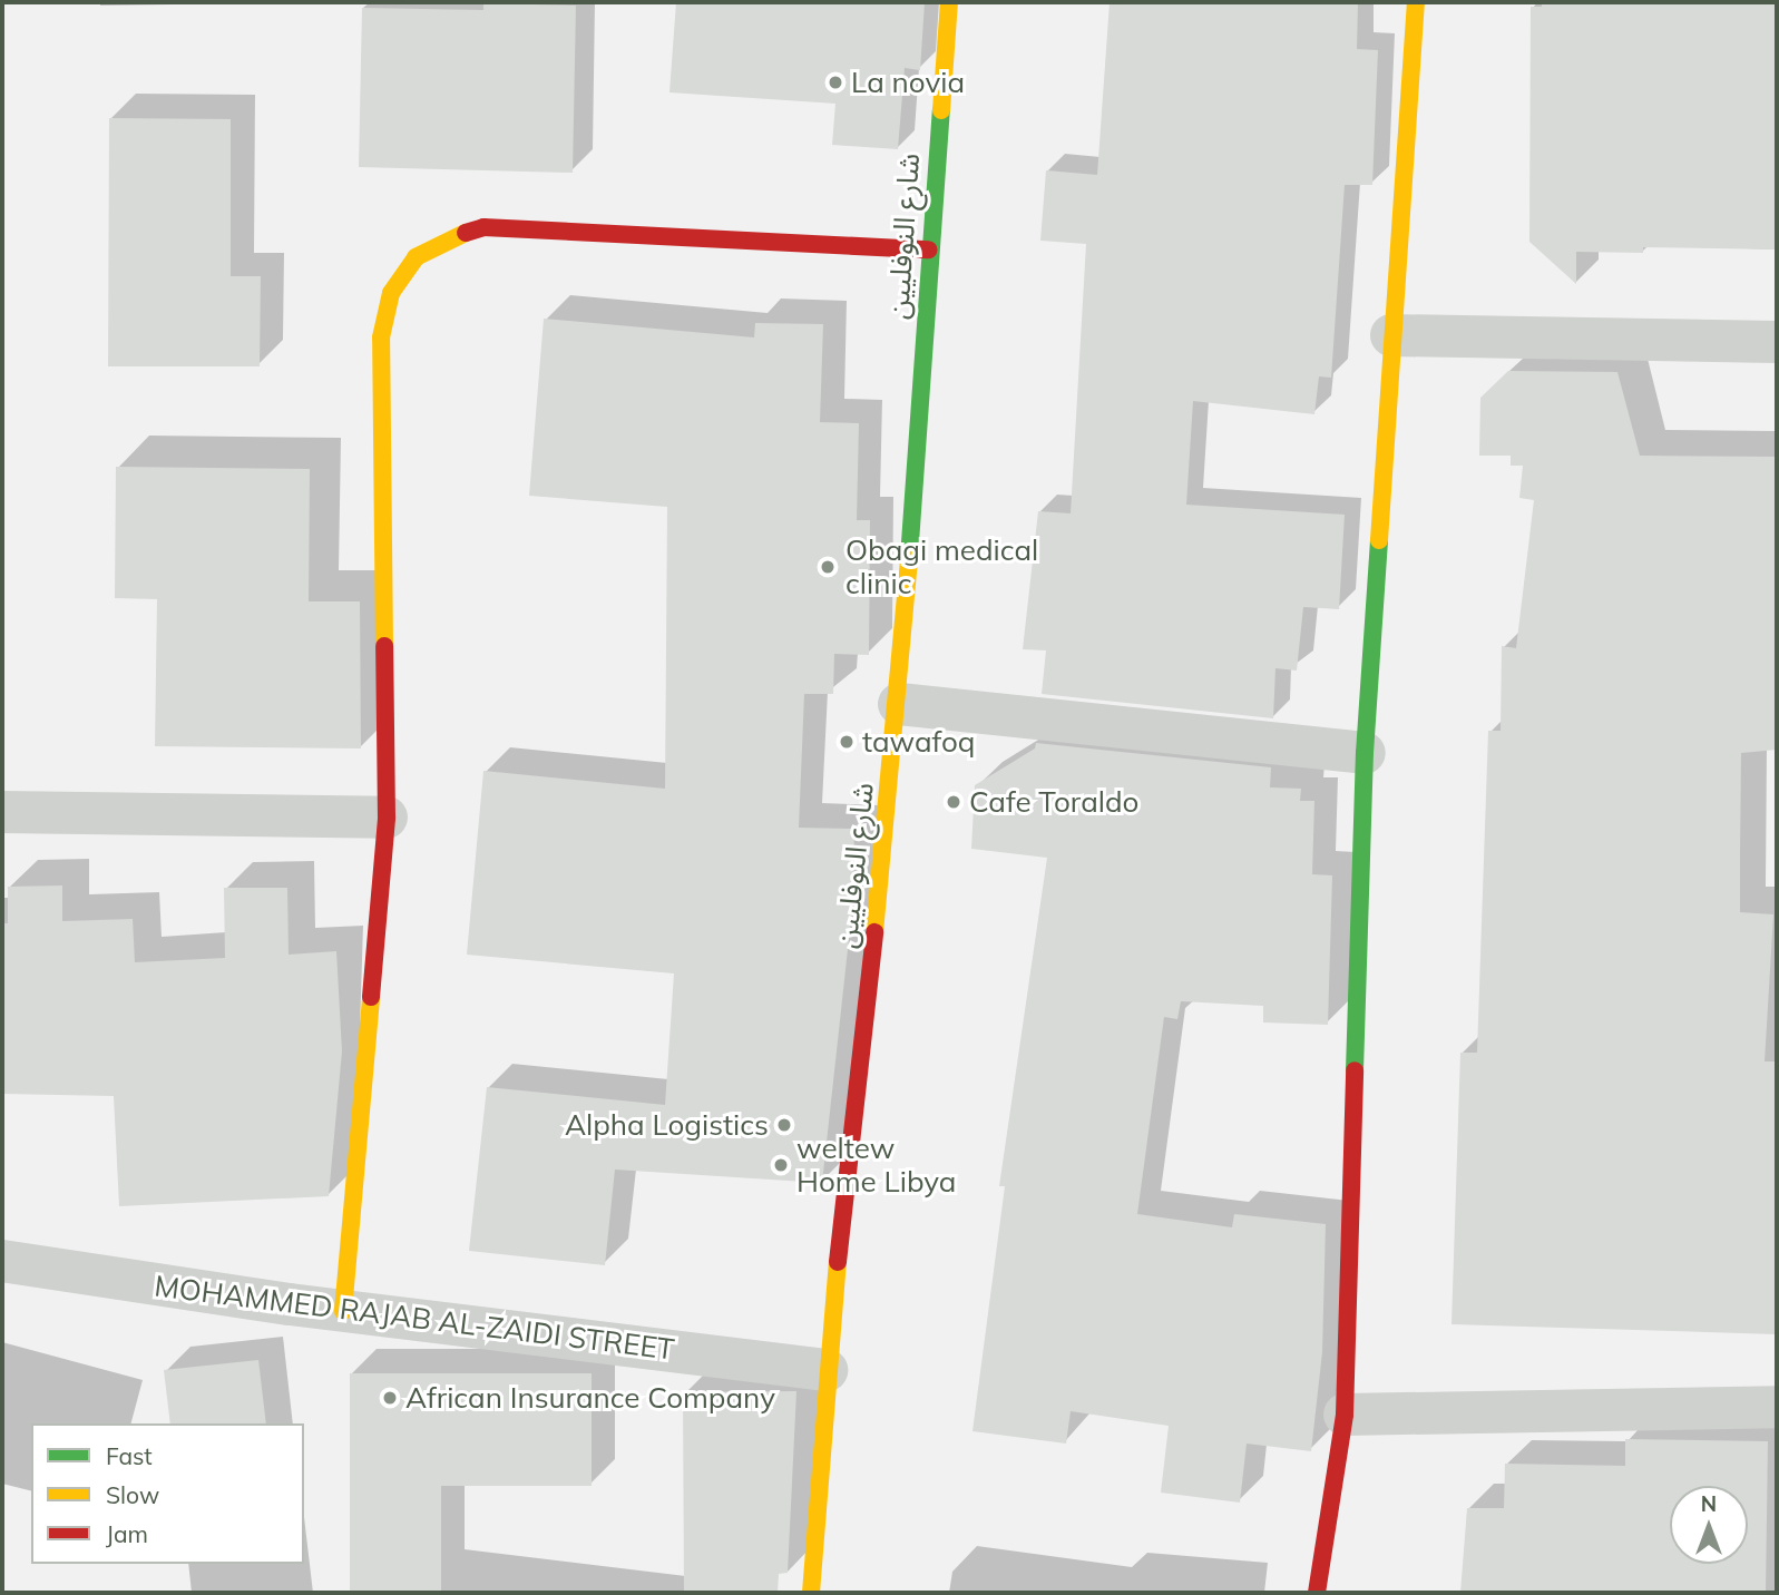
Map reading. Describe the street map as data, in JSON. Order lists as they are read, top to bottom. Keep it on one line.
{"streets":{"street":["شارع النوفليين","MOHAMMED RAJAB AL-ZAIDI STREET"]},"crossings":[["شارع النوفليين","MOHAMMED RAJAB AL-ZAIDI STREET"]],"places":["La novia","Obagi medical clinic","tawafoq","Cafe Toraldo","Alpha Logistics","weltew Home Libya","African Insurance Company"],"legend":["Fast","Slow","Jam"],"north":"top"}
